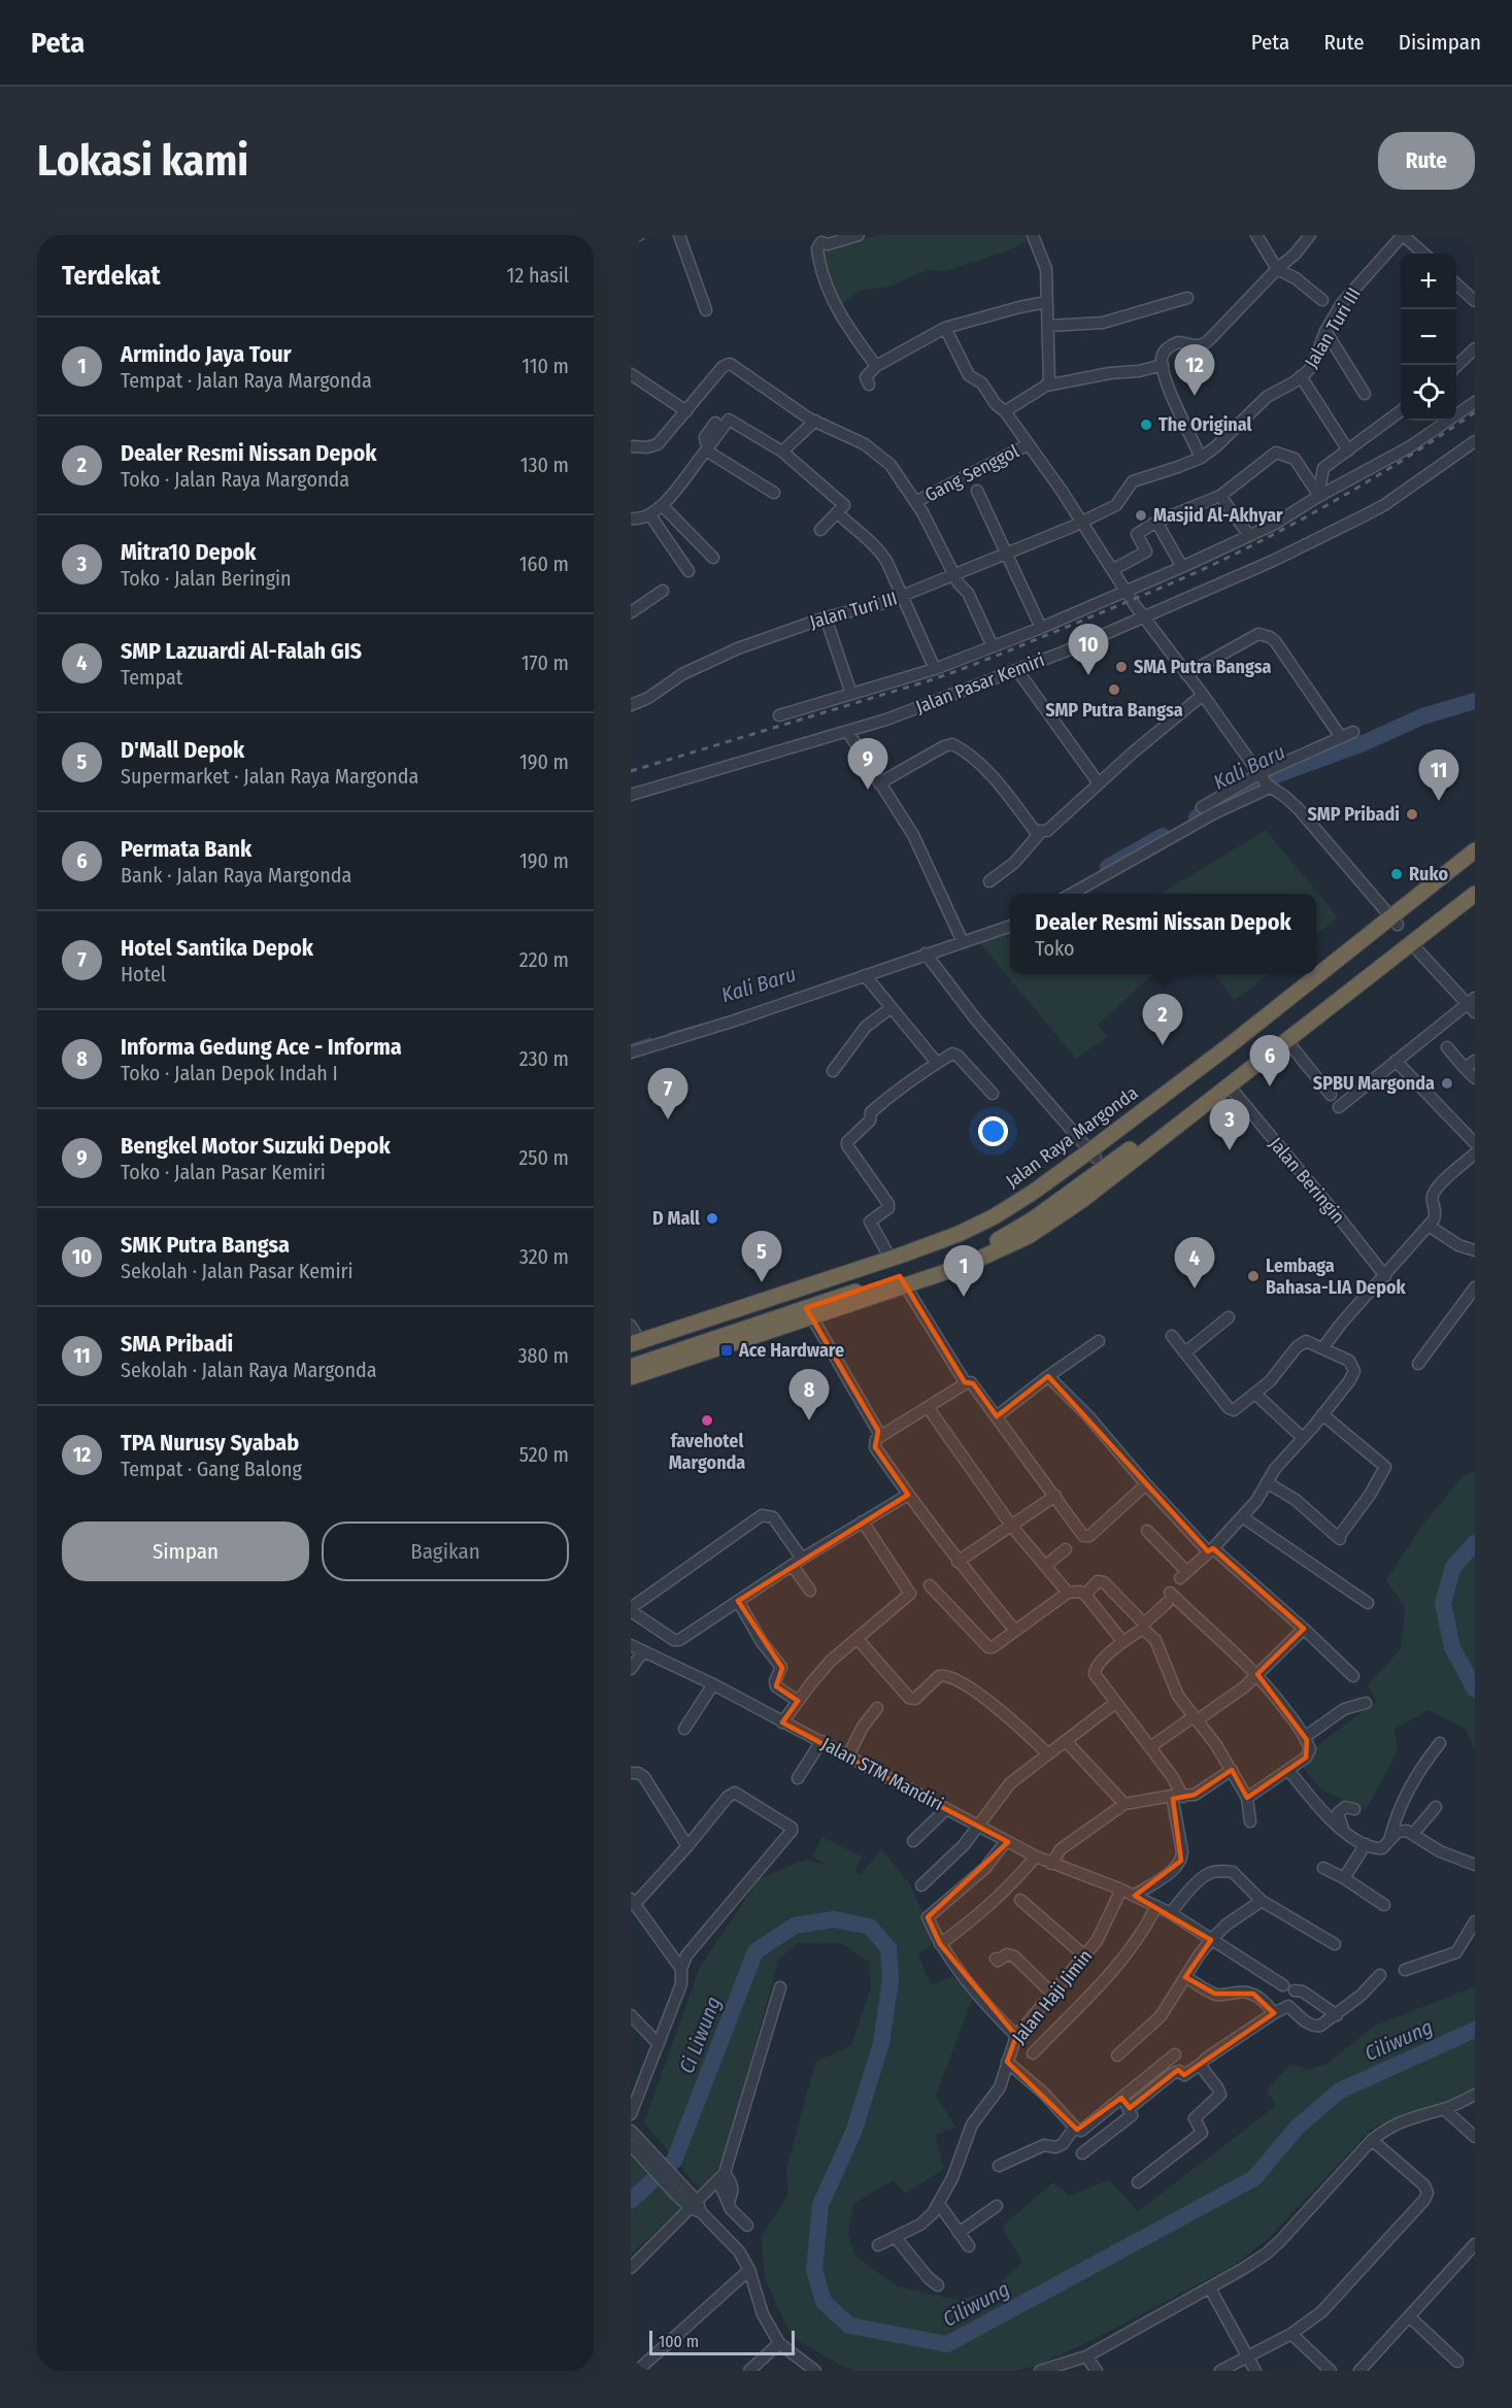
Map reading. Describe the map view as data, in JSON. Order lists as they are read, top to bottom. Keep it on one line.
{"streets":{"highway":["Jalan Raya Margonda"],"street":["Jalan Turi III","Gang Senggol","Jalan Pasar Kemiri","Jalan Beringin","Jalan STM Mandiri","Jalan Haji Jimin"]},"crossings":[["Jalan Raya Margonda","Jalan Beringin"],["Jalan STM Mandiri","Jalan Haji Jimin"]],"water":["Kali Baru","Ci Liwung","Ciliwung"],"places":{"other":["The Original","Masjid Al-Akhyar","SMA Putra Bangsa","SMP Putra Bangsa","SMP Pribadi","Ruko","SPBU Margonda","D Mall","Lembaga Bahasa-LIA Depok","favehotel Margonda"],"transit":["Ace Hardware"]},"scale_bar":"100 m","page":{"header":"Peta","nav":["Peta","Rute","Disimpan"],"buttons":["Rute",["Simpan","Bagikan"]],"title":"Lokasi kami","heading":["Terdekat","12 hasil"],"map_buttons":["+","−"],"list":[{"mark":"1","name":"Armindo Jaya Tour","note":"Tempat · Jalan Raya Margonda","value":"110 m"},{"mark":"2","name":"Dealer Resmi Nissan Depok","note":"Toko · Jalan Raya Margonda","value":"130 m"},{"mark":"3","name":"Mitra10 Depok","note":"Toko · Jalan Beringin","value":"160 m"},{"mark":"4","name":"SMP Lazuardi Al-Falah GIS","note":"Tempat","value":"170 m"},{"mark":"5","name":"D'Mall Depok","note":"Supermarket · Jalan Raya Margonda","value":"190 m"},{"mark":"6","name":"Permata Bank","note":"Bank · Jalan Raya Margonda","value":"190 m"},{"mark":"7","name":"Hotel Santika Depok","note":"Hotel","value":"220 m"},{"mark":"8","name":"Informa Gedung Ace - Informa","note":"Toko · Jalan Depok Indah I","value":"230 m"},{"mark":"9","name":"Bengkel Motor Suzuki Depok","note":"Toko · Jalan Pasar Kemiri","value":"250 m"},{"mark":"10","name":"SMK Putra Bangsa","note":"Sekolah · Jalan Pasar Kemiri","value":"320 m"},{"mark":"11","name":"SMA Pribadi","note":"Sekolah · Jalan Raya Margonda","value":"380 m"},{"mark":"12","name":"TPA Nurusy Syabab","note":"Tempat · Gang Balong","value":"520 m"}],"pins":["12","10","9","11","2","6","7","3","5","4","1","8"],"popup":["Dealer Resmi Nissan Depok","Toko"],"scale":"100 m"}}
